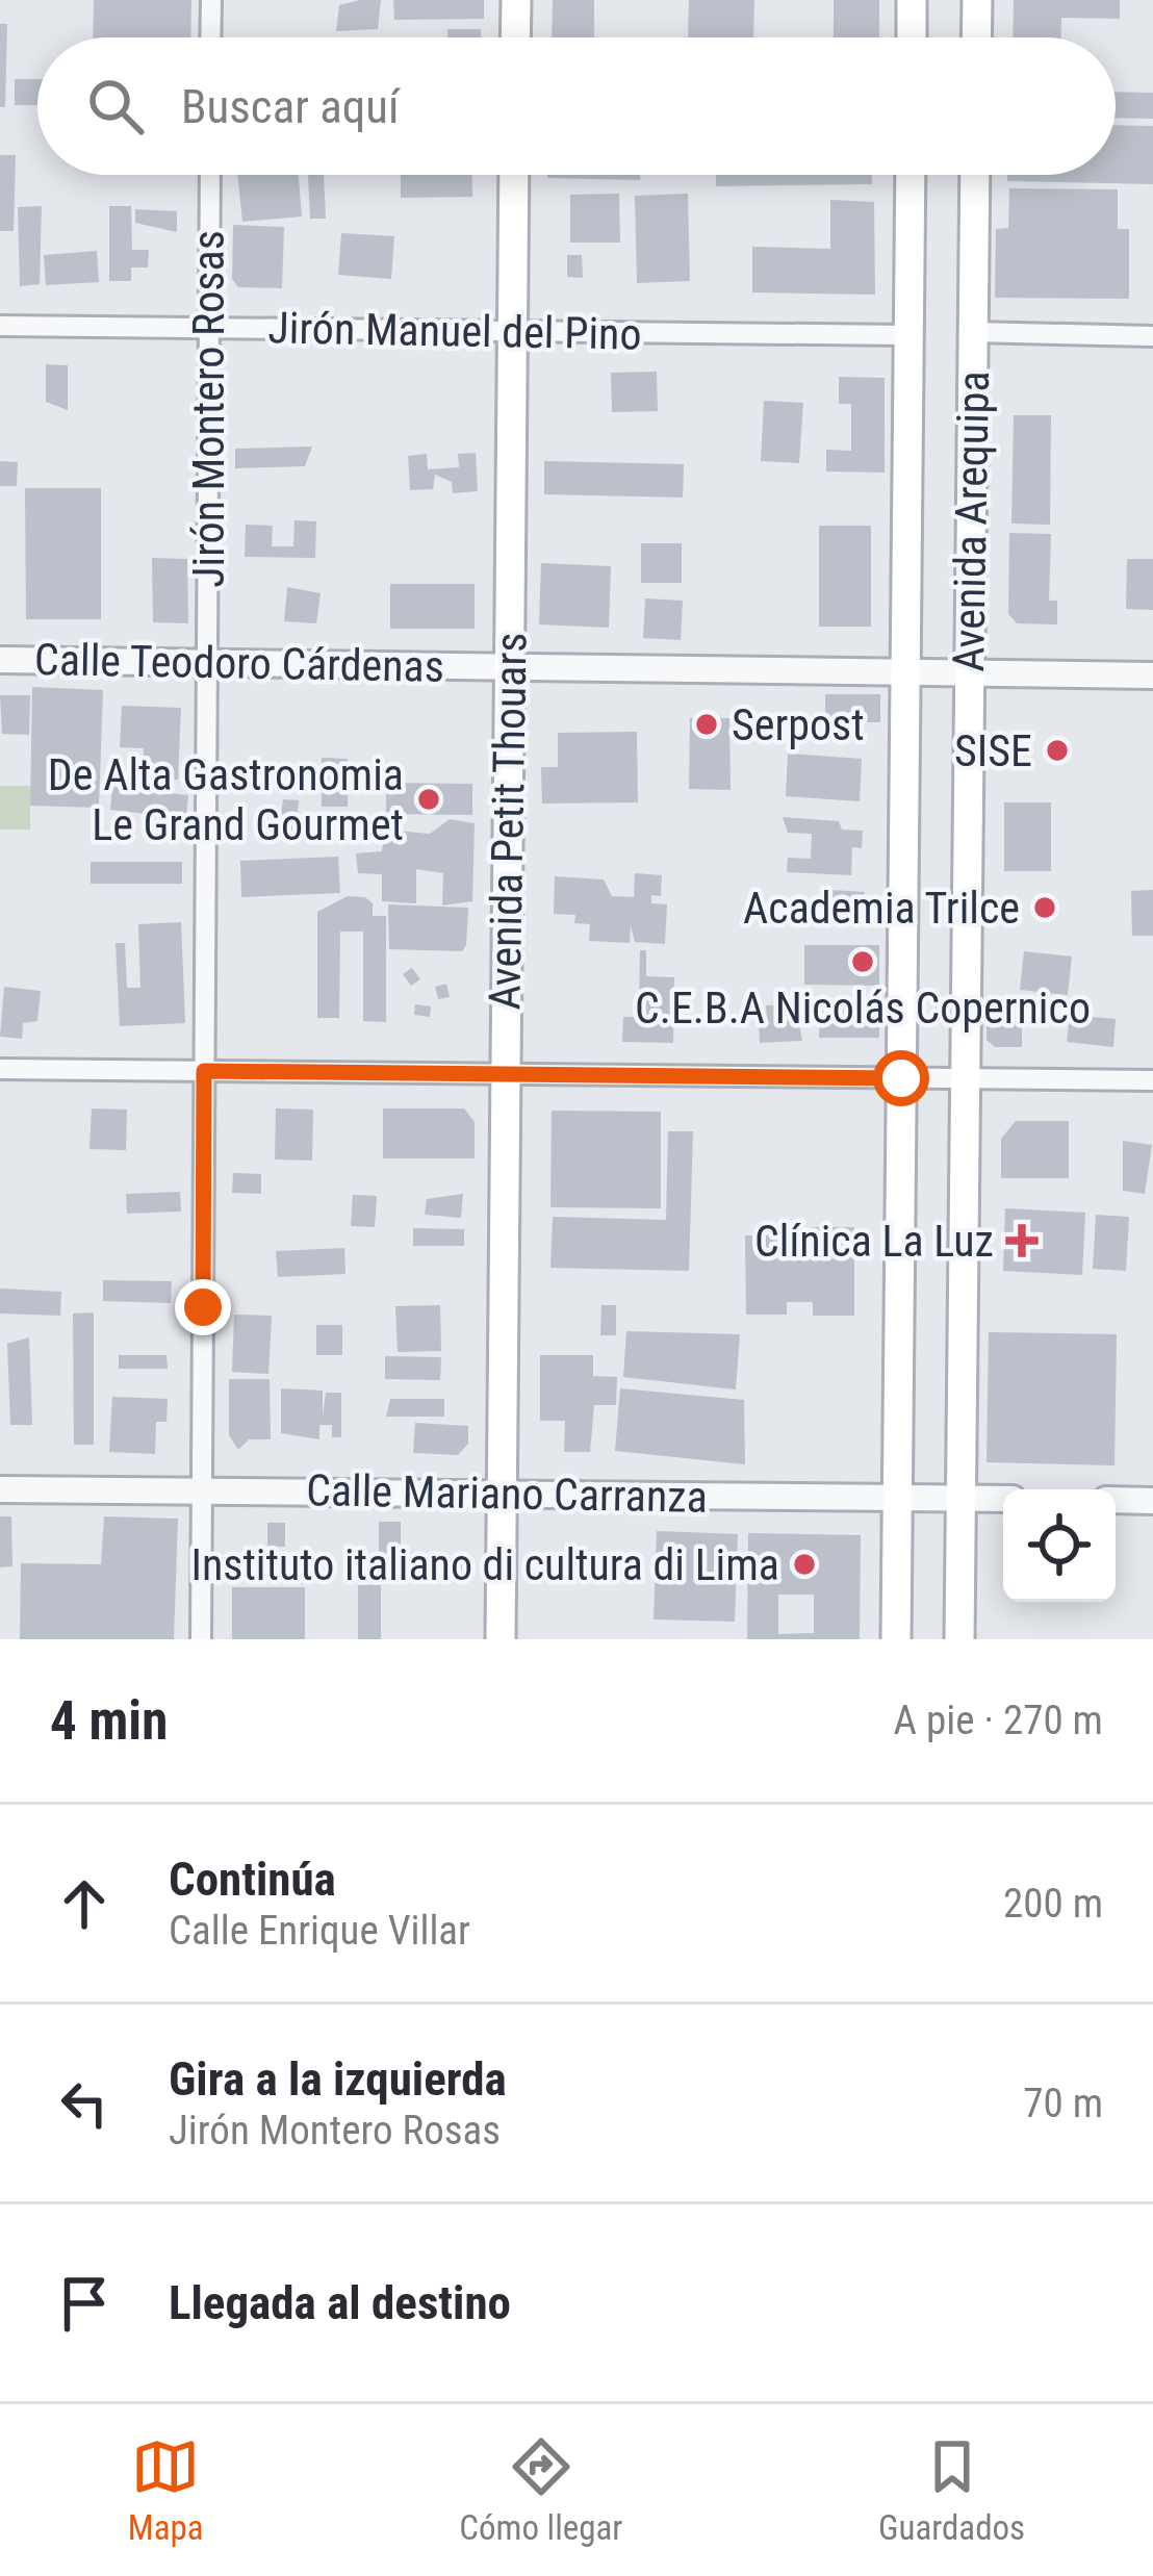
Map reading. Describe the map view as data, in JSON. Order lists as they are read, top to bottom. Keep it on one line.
{"streets":{"main road":["Avenida Arequipa","Avenida Petit Thouars"],"street":["Jirón Manuel del Pino","Jirón Montero Rosas","Calle Teodoro Cárdenas","Calle Mariano Carranza"]},"crossings":[["Jirón Manuel del Pino","Jirón Montero Rosas"],["Jirón Manuel del Pino","Avenida Arequipa"],["Jirón Manuel del Pino","Avenida Petit Thouars"],["Jirón Montero Rosas","Calle Teodoro Cárdenas"],["Jirón Montero Rosas","Calle Mariano Carranza"],["Avenida Arequipa","Calle Teodoro Cárdenas"],["Avenida Arequipa","Calle Mariano Carranza"],["Calle Teodoro Cárdenas","Avenida Petit Thouars"],["Avenida Petit Thouars","Calle Mariano Carranza"]],"places":{"other":["Serpost","SISE","De Alta Gastronomia Le Grand Gourmet","Academia Trilce","C.E.B.A Nicolás Copernico","Instituto italiano di cultura di Lima"],"health":["Clínica La Luz"]},"page":{"search":"Buscar aquí","heading":["4 min","A pie · 270 m"],"list":[["Continúa","Calle Enrique Villar","200 m"],["Gira a la izquierda","Jirón Montero Rosas","70 m"],"Llegada al destino"],"nav":["Mapa","Cómo llegar","Guardados"]}}
